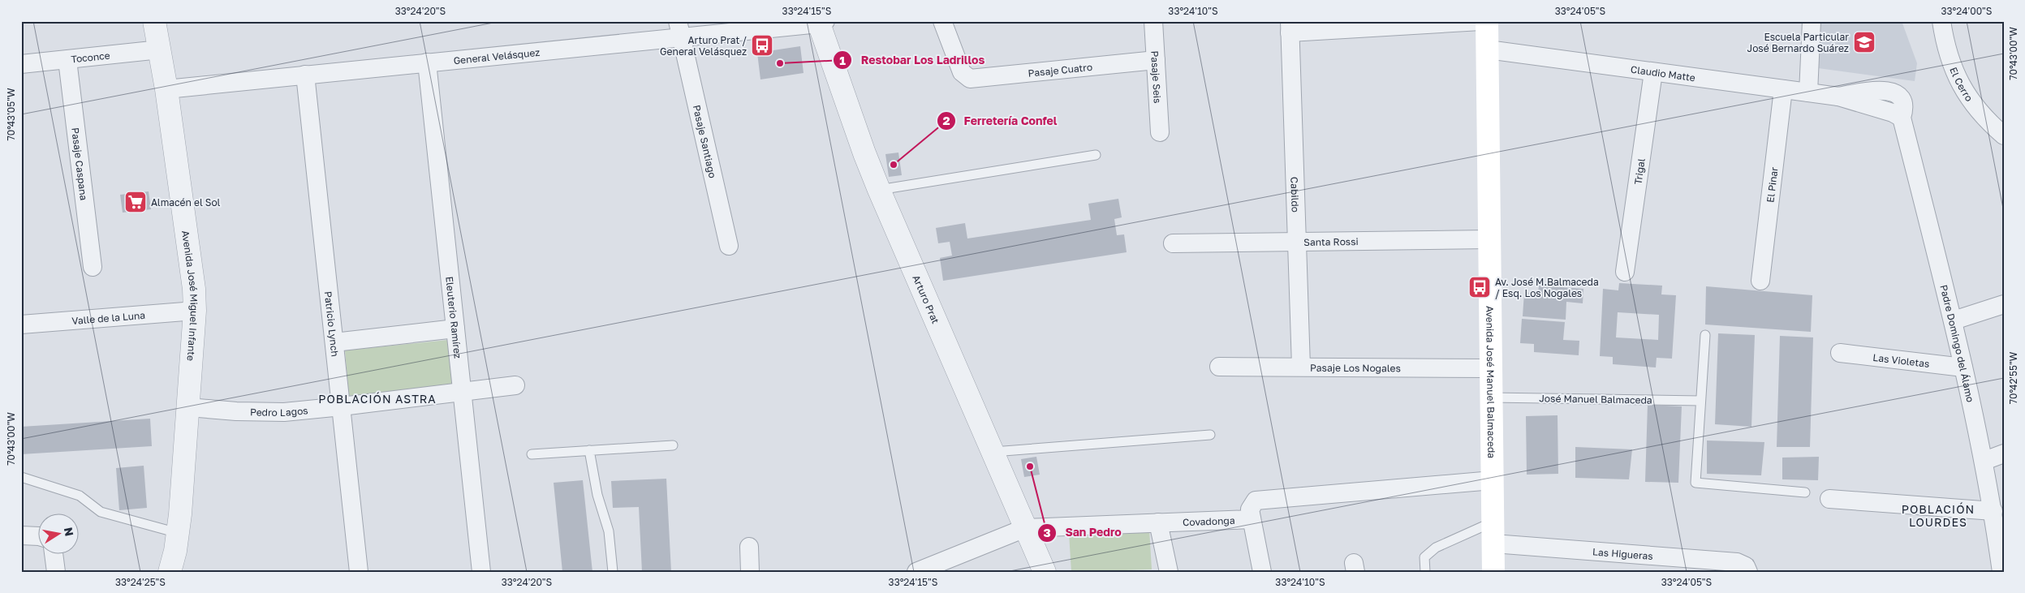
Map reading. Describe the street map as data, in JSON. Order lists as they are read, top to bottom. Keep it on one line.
{"streets":{"main road":["Avenida José Manuel Balmaceda"],"street":["General Velásquez","Toconce","Pasaje Cuatro","Claudio Matte","Pasaje Seis","El Cerro","Pasaje Santiago","Pasaje Caspana","Trigal","El Pinar","Cabildo","Santa Rossi","Avenida José Miguel Infante","Arturo Prat","Eleuterio Ramírez","Valle de la Luna","Patricio Lynch","Padre Domingo del Álamo","Las Violetas","Pasaje Los Nogales","Pedro Lagos","Covadonga","Las Higueras"],"lane":["José Manuel Balmaceda"]},"crossings":[["General Velásquez","Pasaje Santiago"],["General Velásquez","Avenida José Miguel Infante"],["General Velásquez","Arturo Prat"],["General Velásquez","Eleuterio Ramírez"],["General Velásquez","Patricio Lynch"],["Toconce","Pasaje Caspana"],["Toconce","Avenida José Miguel Infante"],["Pasaje Cuatro","Pasaje Seis"],["Claudio Matte","Trigal"],["Claudio Matte","El Pinar"],["Claudio Matte","Padre Domingo del Álamo"],["Claudio Matte","Avenida José Manuel Balmaceda"],["Cabildo","Santa Rossi"],["Cabildo","Pasaje Los Nogales"],["Santa Rossi","Avenida José Manuel Balmaceda"],["Avenida José Miguel Infante","Valle de la Luna"],["Avenida José Miguel Infante","Pedro Lagos"],["Arturo Prat","Covadonga"],["Eleuterio Ramírez","Pedro Lagos"],["Patricio Lynch","Pedro Lagos"],["Padre Domingo del Álamo","Las Violetas"],["Pasaje Los Nogales","Avenida José Manuel Balmaceda"],["Avenida José Manuel Balmaceda","José Manuel Balmaceda"],["Avenida José Manuel Balmaceda","Las Higueras"]],"districts":["POBLACIÓN ASTRA","POBLACIÓN LOURDES"],"places":{"school or university":["Escuela Particular José Bernardo Suárez"],"bus stop":["Arturo Prat / General Velásquez","Av. José M.Balmaceda / Esq. Los Nogales"],"other":["Restobar Los Ladrillos","Ferretería Confel","San Pedro"],"supermarket":["Almacén el Sol"]},"north":"right","coordinates":["33°24'20\"S","33°24'15\"S","33°24'10\"S","33°24'05\"S","33°24'00\"S","70°43'00\"W","70°43'05\"W","70°42'55\"W","33°24'25\"S"]}
